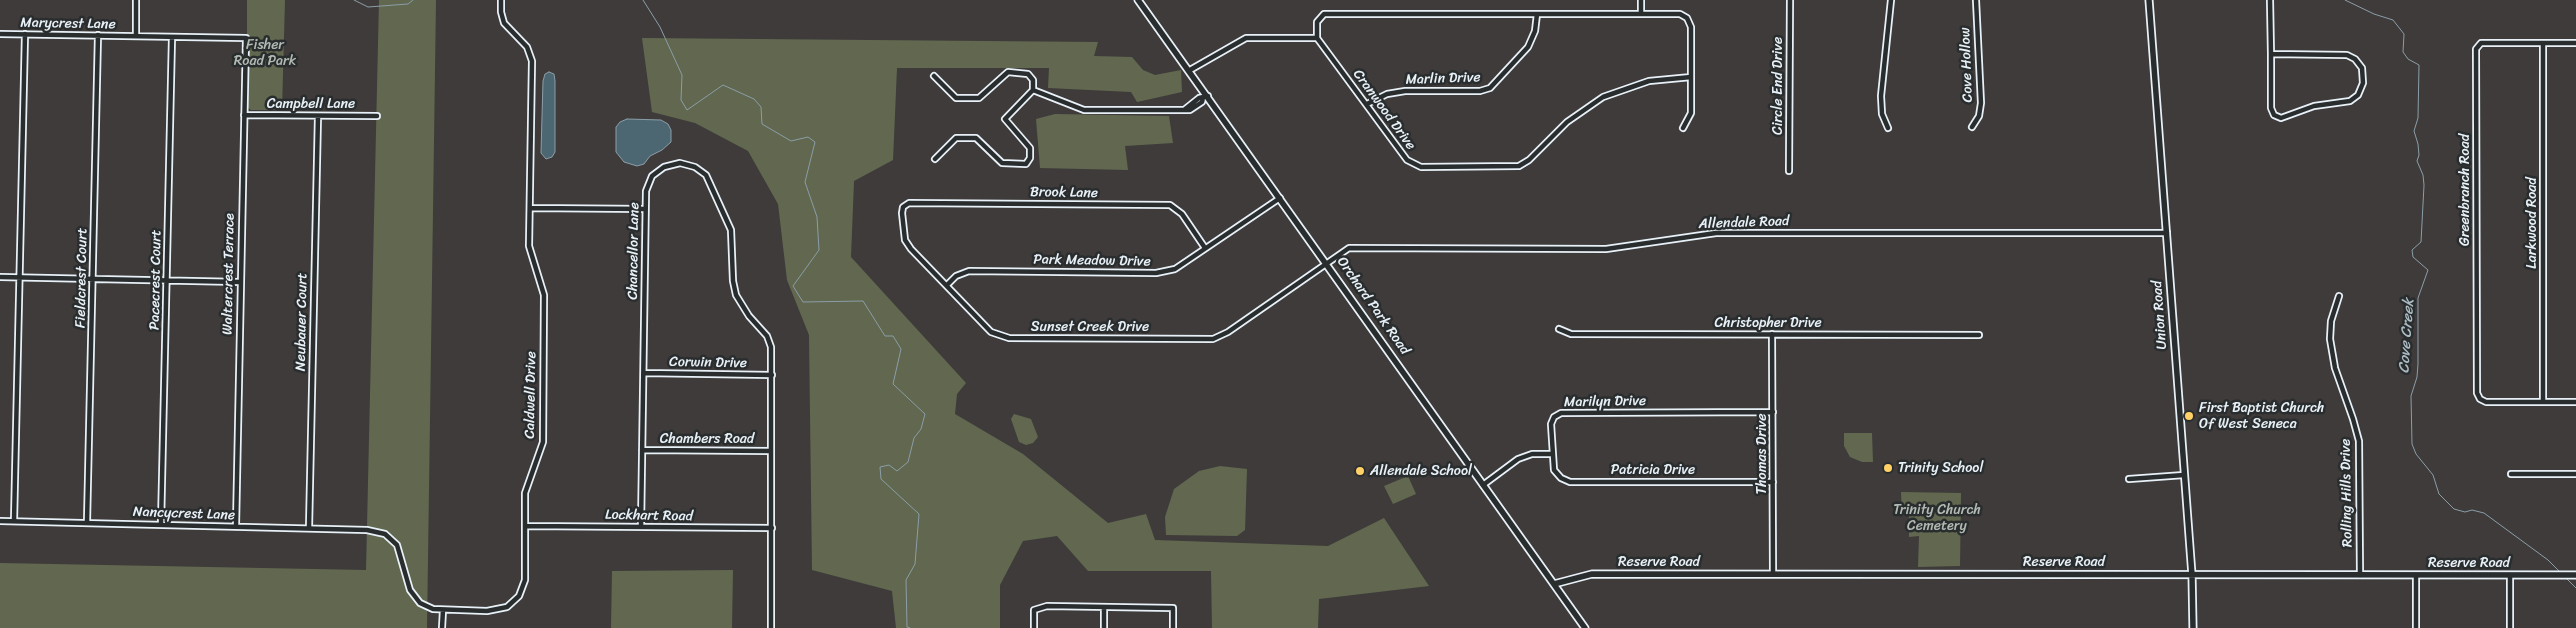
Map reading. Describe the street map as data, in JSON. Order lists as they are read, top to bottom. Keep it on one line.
{"streets":{"main road":["Orchard Park Road","Union Road","Reserve Road"],"street":["Marycrest Lane","Cove Hollow","Marlin Drive","Circle End Drive","Campbell Lane","Cranwood Drive","Greenbranch Road","Brook Lane","Allendale Road","Larkwood Road","Chancellor Lane","Park Meadow Drive","Waltercrest Terrace","Fieldcrest Court","Pacecrest Court","Neubauer Court","Christopher Drive","Sunset Creek Drive","Corwin Drive","Caldwell Drive","Marilyn Drive","Chambers Road","Thomas Drive","Patricia Drive","Rolling Hills Drive","Nancycrest Lane","Lockhart Road"]},"crossings":[["Marycrest Lane","Waltercrest Terrace"],["Marycrest Lane","Fieldcrest Court"],["Marycrest Lane","Pacecrest Court"],["Marlin Drive","Cranwood Drive"],["Campbell Lane","Waltercrest Terrace"],["Campbell Lane","Neubauer Court"],["Greenbranch Road","Larkwood Road"],["Brook Lane","Park Meadow Drive"],["Brook Lane","Sunset Creek Drive"],["Allendale Road","Orchard Park Road"],["Allendale Road","Union Road"],["Allendale Road","Sunset Creek Drive"],["Chancellor Lane","Corwin Drive"],["Chancellor Lane","Chambers Road"],["Chancellor Lane","Lockhart Road"],["Park Meadow Drive","Orchard Park Road"],["Park Meadow Drive","Sunset Creek Drive"],["Waltercrest Terrace","Nancycrest Lane"],["Fieldcrest Court","Nancycrest Lane"],["Pacecrest Court","Nancycrest Lane"],["Orchard Park Road","Sunset Creek Drive"],["Orchard Park Road","Reserve Road"],["Union Road","Reserve Road"],["Neubauer Court","Nancycrest Lane"],["Christopher Drive","Thomas Drive"],["Caldwell Drive","Nancycrest Lane"],["Caldwell Drive","Lockhart Road"],["Marilyn Drive","Thomas Drive"],["Marilyn Drive","Patricia Drive"],["Thomas Drive","Patricia Drive"],["Thomas Drive","Reserve Road"],["Rolling Hills Drive","Reserve Road"]],"water":["Cove Creek"],"parks":["Fisher Road Park","Trinity Church Cemetery"],"places":["First Baptist Church Of West Seneca","Trinity School","Allendale School"]}
